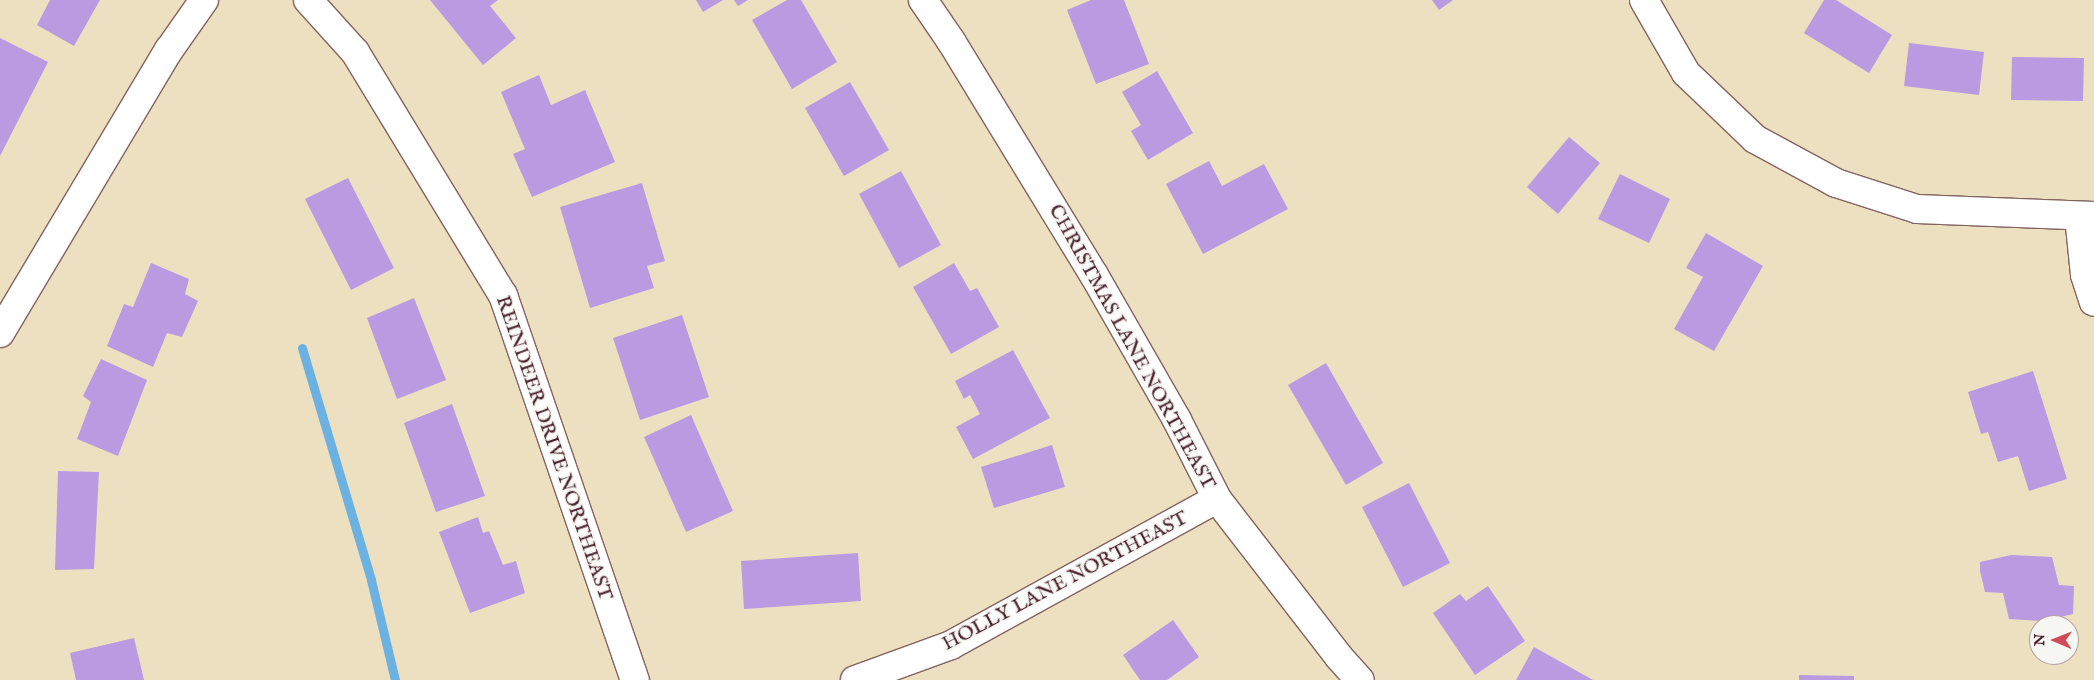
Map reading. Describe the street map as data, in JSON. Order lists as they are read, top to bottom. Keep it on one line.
{"streets":{"street":["CHRISTMAS LANE NORTHEAST","REINDEER DRIVE NORTHEAST","HOLLY LANE NORTHEAST"]},"crossings":[["CHRISTMAS LANE NORTHEAST","HOLLY LANE NORTHEAST"]],"north":"left"}
